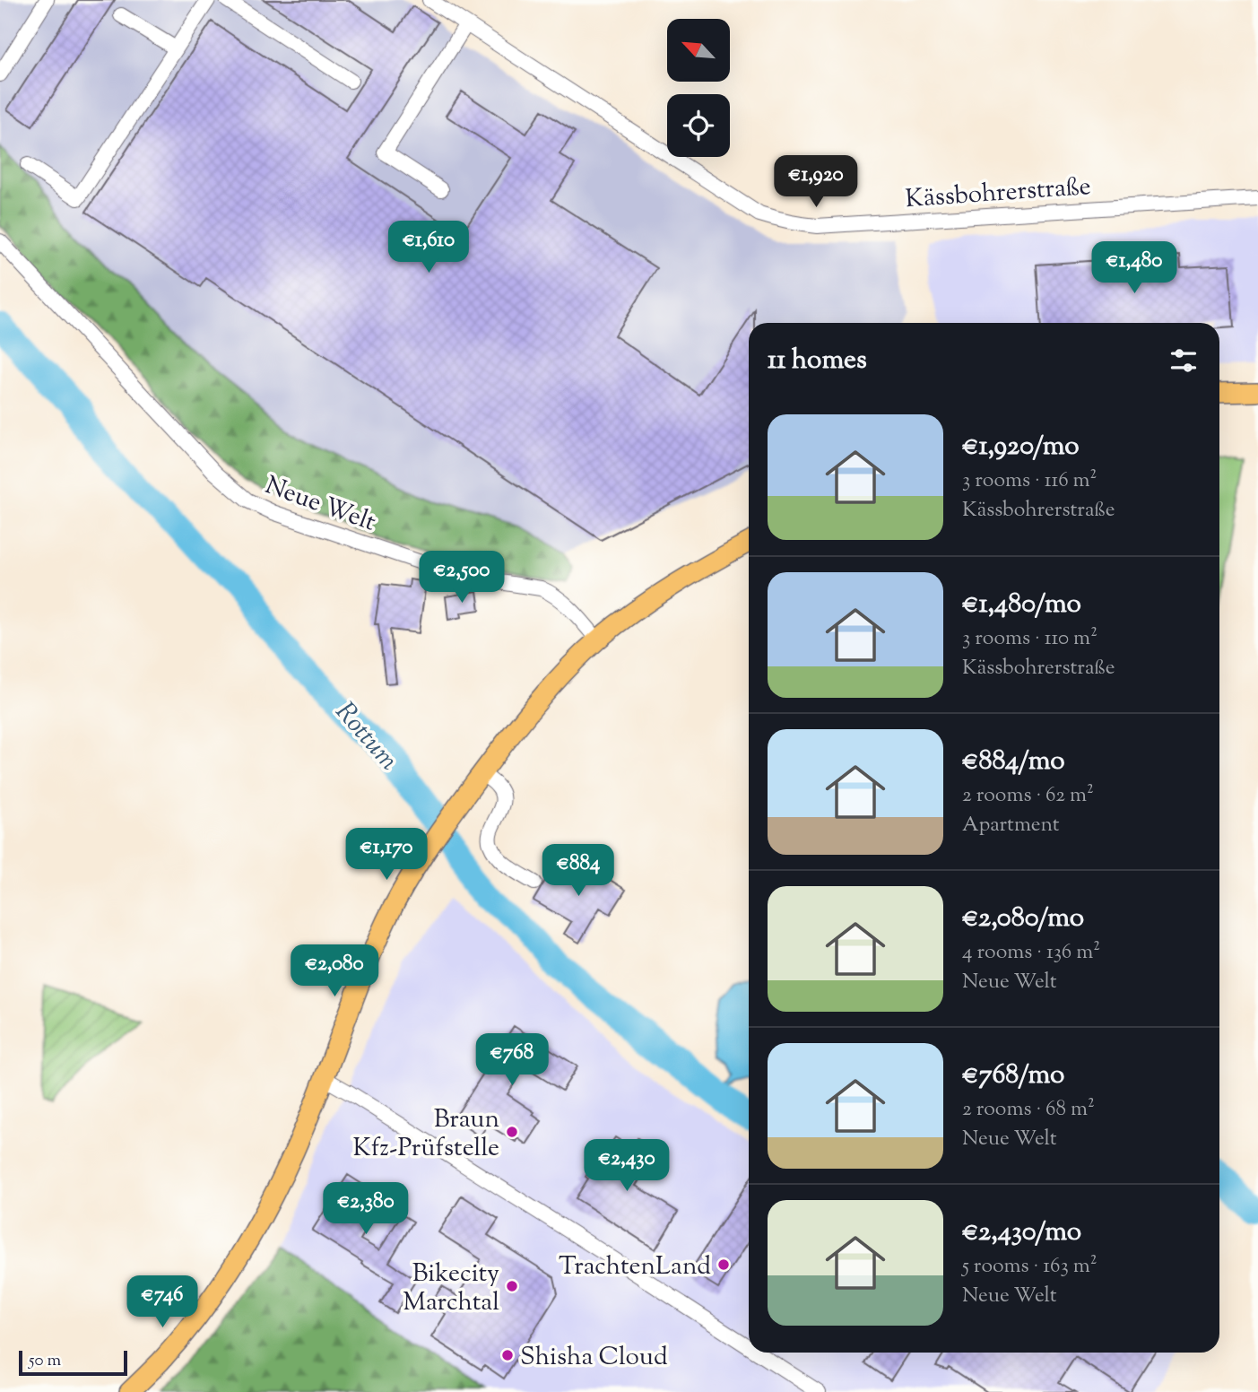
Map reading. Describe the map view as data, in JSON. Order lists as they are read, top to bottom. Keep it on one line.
{"streets":{"street":["Kässbohrerstraße","Neue Welt"]},"water":["Rottum"],"places":["Braun Kfz-Prüfstelle","TrachtenLand","Bikecity Marchtal","Shisha Cloud"],"scale_bar":"50 m","north":"top left","page":{"price":["€1,920","€1,610","€1,480","€2,500","€1,170","€884","€2,080","€768","€2,430","€2,380","€746"],"heading":"11 homes","list":[{"name":"€1,920/mo","note":"3 rooms · 116 m² · Kässbohrerstraße"},{"name":"€1,480/mo","note":"3 rooms · 110 m² · Kässbohrerstraße"},{"name":"€884/mo","note":"2 rooms · 62 m² · Apartment"},{"name":"€2,080/mo","note":"4 rooms · 136 m² · Neue Welt"},{"name":"€768/mo","note":"2 rooms · 68 m² · Neue Welt"},{"name":"€2,430/mo","note":"5 rooms · 163 m² · Neue Welt"}],"scale":"50 m"}}
